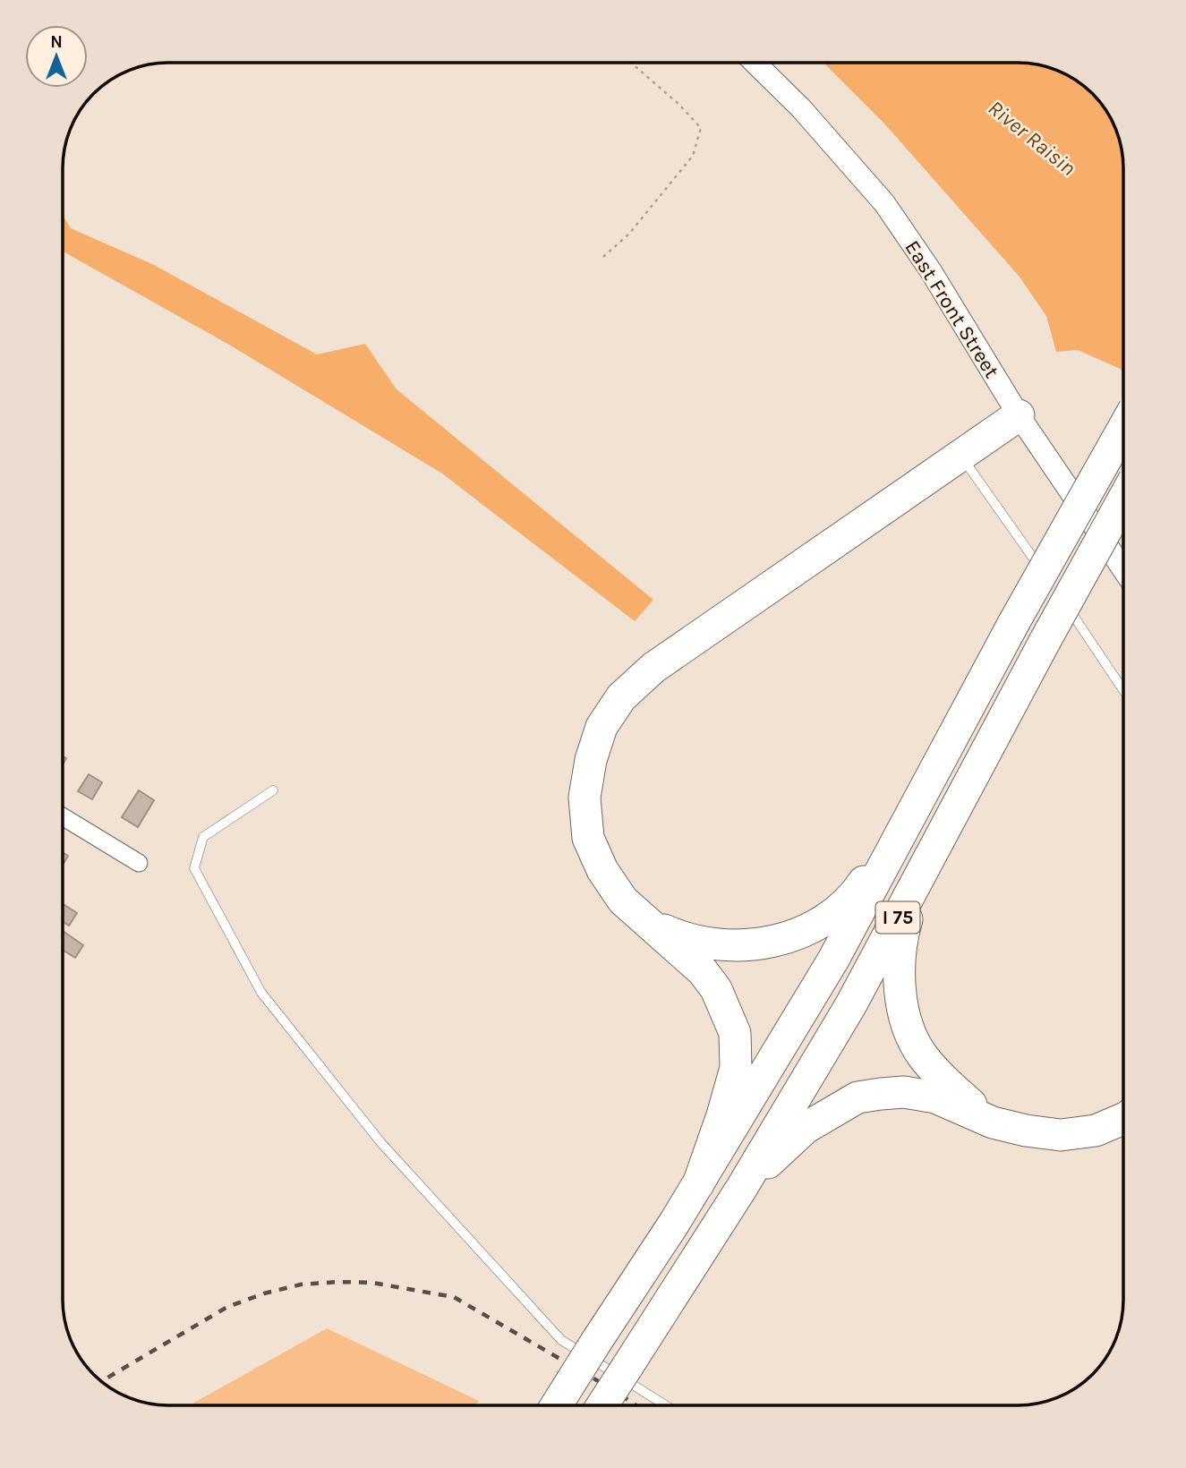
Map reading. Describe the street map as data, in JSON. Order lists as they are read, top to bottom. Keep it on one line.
{"streets":{"highway":["I 75"],"street":["East Front Street"]},"water":["River Raisin"],"north":"top"}
